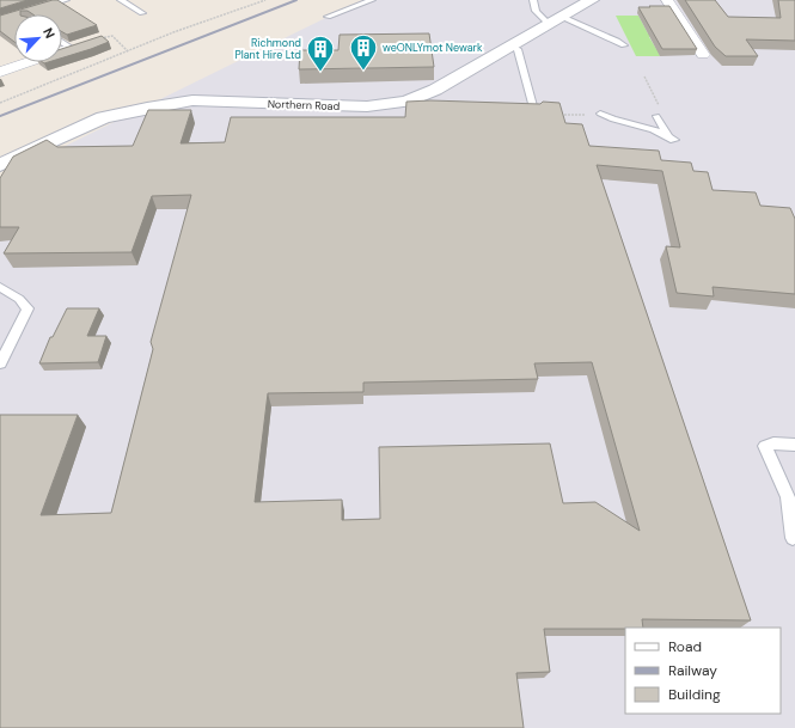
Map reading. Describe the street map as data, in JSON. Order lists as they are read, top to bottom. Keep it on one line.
{"streets":{"street":["Northern Road"]},"places":{"building":["weONLYmot Newark","Richmond Plant Hire Ltd"]},"legend":["Road","Railway","Building"],"north":"top right"}
